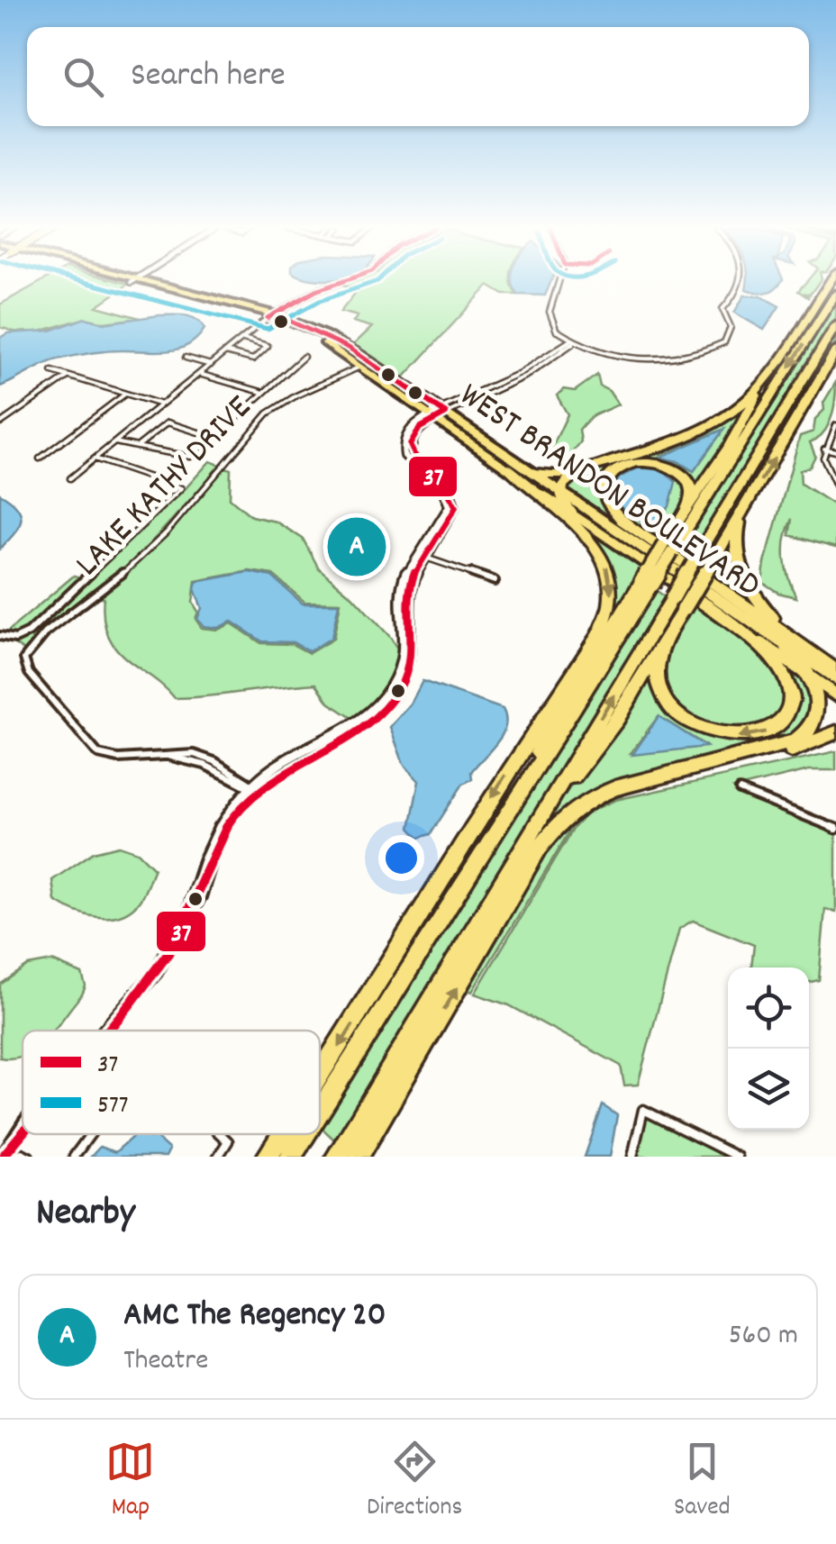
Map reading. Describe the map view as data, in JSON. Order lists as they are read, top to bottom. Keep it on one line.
{"streets":{"highway":["WEST BRANDON BOULEVARD"],"street":["LAKE KATHY DRIVE"]},"crossings":[["LAKE KATHY DRIVE","WEST BRANDON BOULEVARD"]],"lines":["transit line 37","transit line 577"],"legend":["37","577"],"page":{"search":"Search here","pins":"A","heading":"Nearby","list":[{"mark":"A","name":"AMC The Regency 20","note":"Theatre","value":"560 m"}],"nav":["Map","Directions","Saved"]}}
